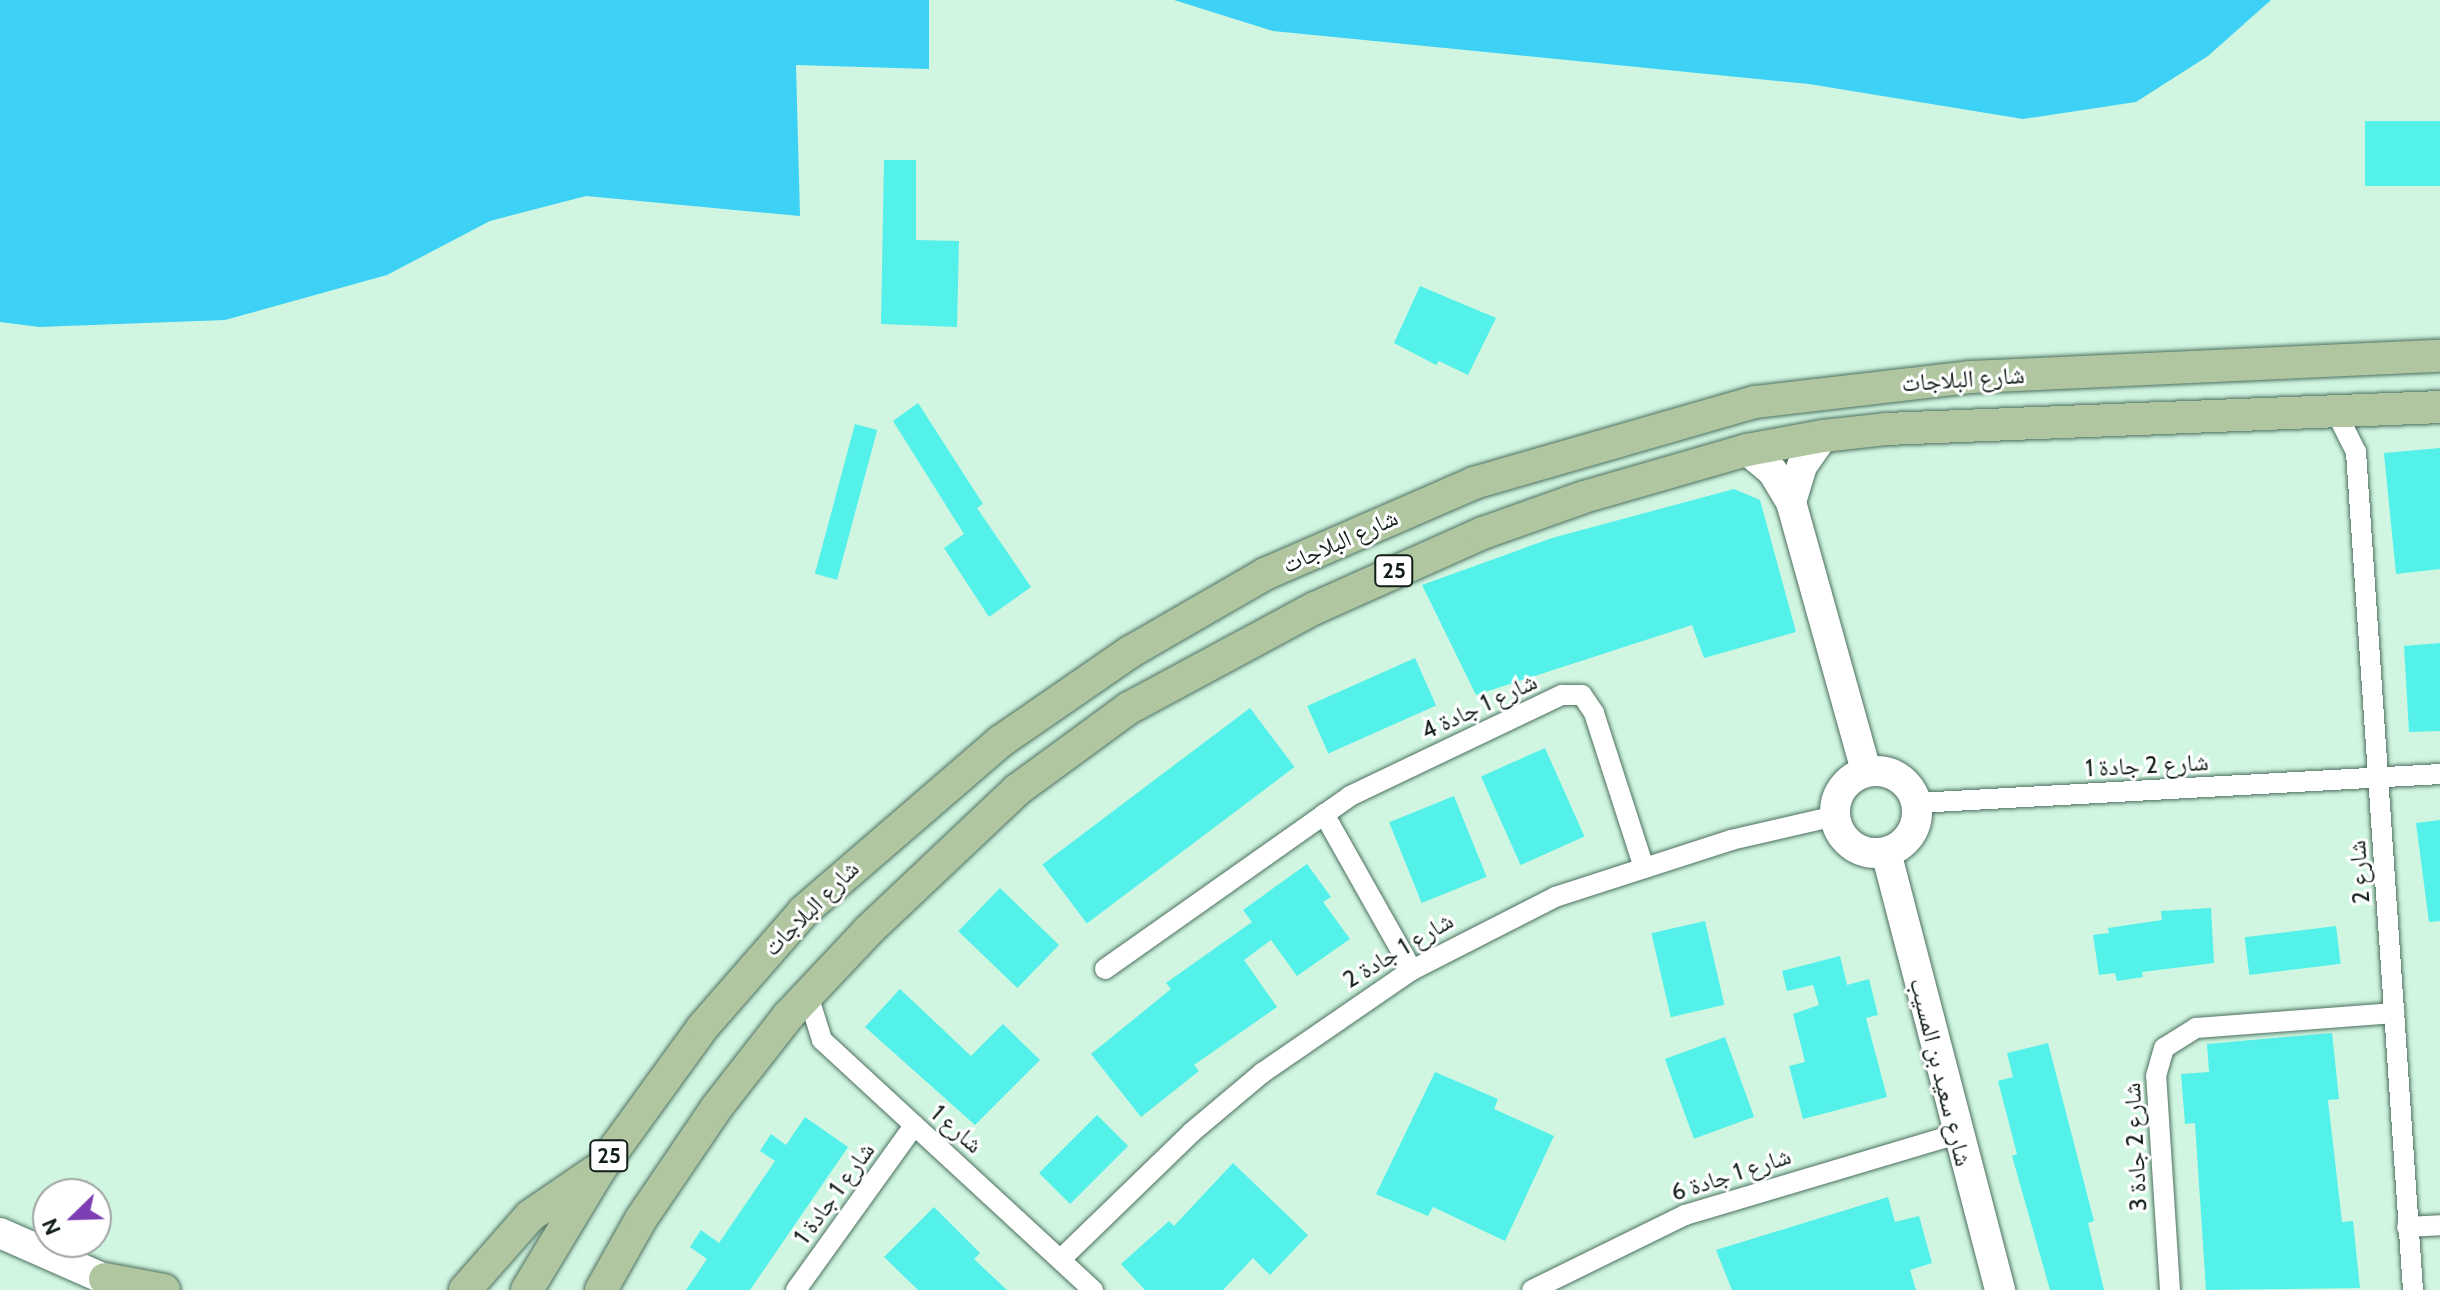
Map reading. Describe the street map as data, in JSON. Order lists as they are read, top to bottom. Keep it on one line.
{"streets":{"main road":["شارع البلاجات","25"],"street":["شارع 1 جادة 4","شارع 2 جادة 1","شارع 2","شارع 1 جادة 2","شارع سعيد بن المسيب","شارع 1","شارع 2 جادة 3","شارع 1 جادة 6","شارع 1 جادة 1"]},"crossings":[["شارع البلاجات","شارع 2"],["شارع البلاجات","شارع 1"],["شارع 1 جادة 4","شارع 1 جادة 2"],["شارع 2 جادة 1","شارع 2"],["شارع 2 جادة 1","شارع 1 جادة 2"],["شارع 2 جادة 1","شارع سعيد بن المسيب"],["شارع 2","شارع 2 جادة 3"],["شارع 1 جادة 2","شارع سعيد بن المسيب"],["شارع 1 جادة 2","شارع 1"],["شارع سعيد بن المسيب","شارع 1 جادة 6"],["شارع 1","شارع 1 جادة 1"]],"north":"bottom left"}
